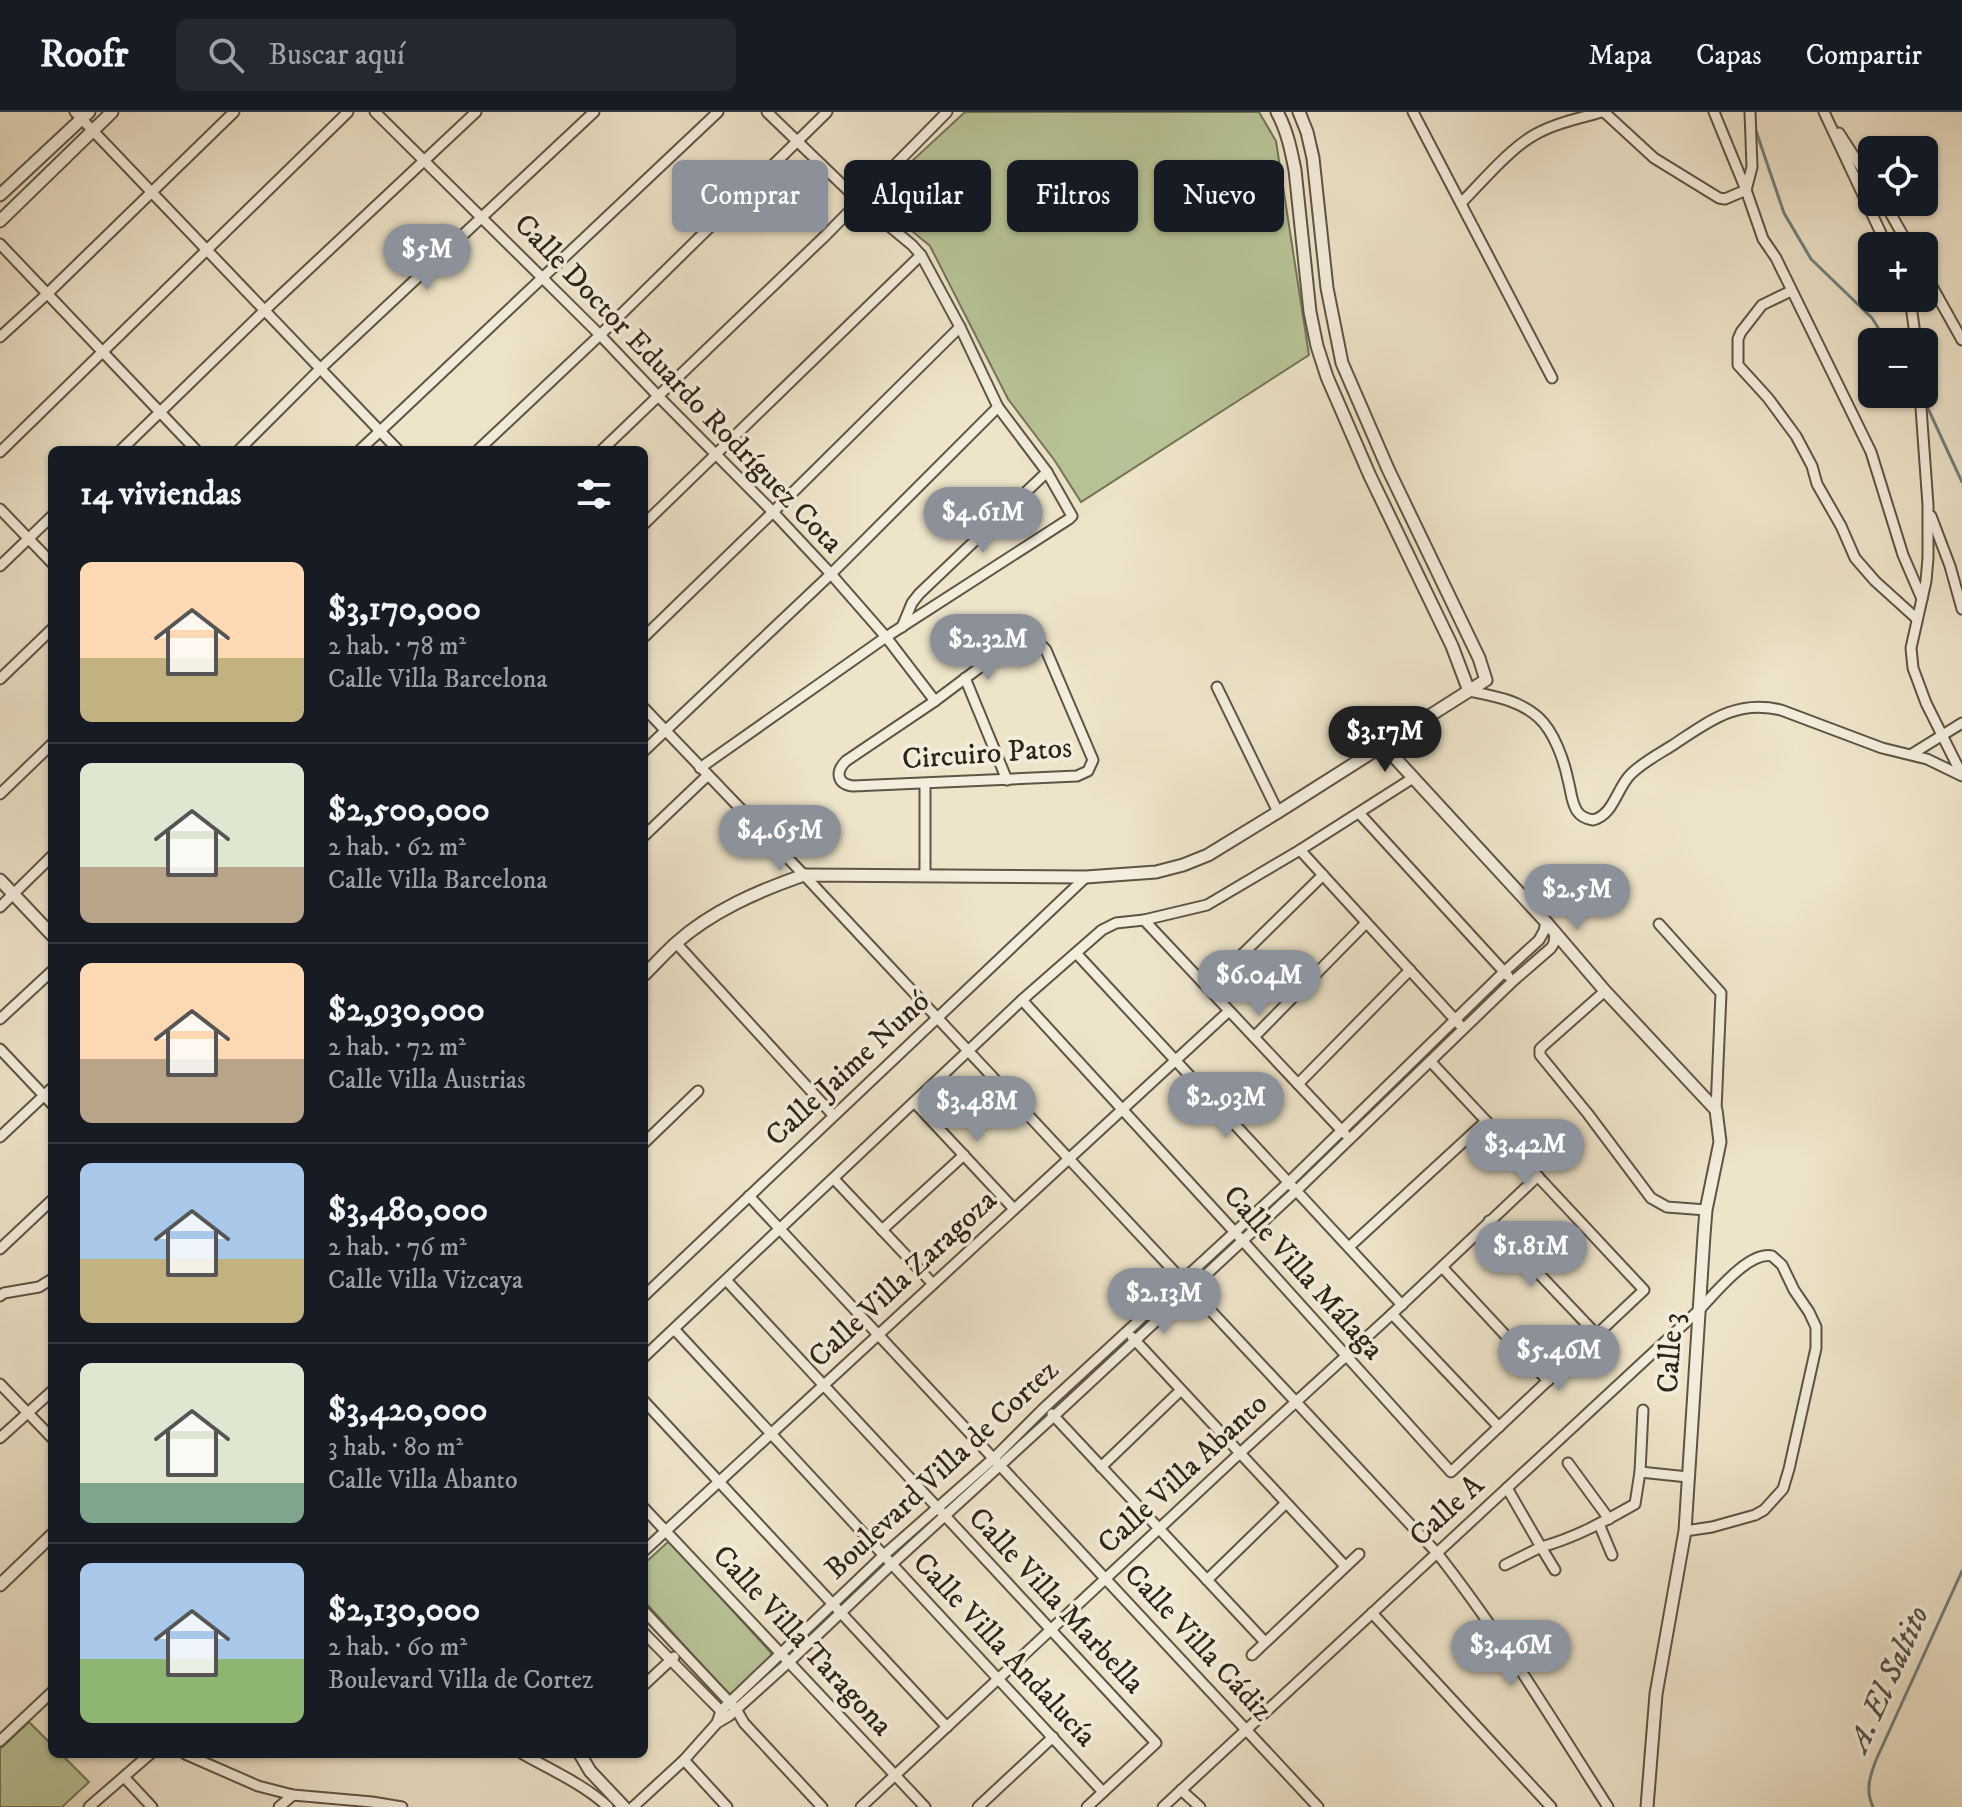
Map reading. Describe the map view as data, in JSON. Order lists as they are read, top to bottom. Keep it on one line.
{"streets":{"street":["Calle Doctor Eduardo Rodríguez Cota","Circuiro Patos","Calle Jaime Nunó","Calle Villa Málaga","Calle Villa Zaragoza","Calle 3","Boulevard Villa de Cortez","Calle Villa Abanto","Calle A","Calle Villa Marbella","Calle Villa Taragona","Calle Villa Cádiz","Calle Villa Andalucía"]},"crossings":[["Calle Doctor Eduardo Rodríguez Cota","Circuiro Patos"],["Calle Jaime Nunó","Calle Villa Cádiz"],["Calle Villa Málaga","Calle Villa Zaragoza"],["Calle Villa Málaga","Boulevard Villa de Cortez"],["Calle Villa Málaga","Calle Villa Abanto"],["Calle Villa Zaragoza","Calle Villa Marbella"],["Calle Villa Zaragoza","Calle Villa Taragona"],["Calle Villa Zaragoza","Calle Villa Cádiz"],["Calle Villa Zaragoza","Calle Villa Andalucía"],["Calle 3","Calle A"],["Boulevard Villa de Cortez","Calle Villa Marbella"],["Boulevard Villa de Cortez","Calle Villa Taragona"],["Boulevard Villa de Cortez","Calle Villa Cádiz"],["Boulevard Villa de Cortez","Calle Villa Andalucía"],["Calle Villa Abanto","Calle Villa Marbella"],["Calle Villa Abanto","Calle Villa Taragona"],["Calle Villa Abanto","Calle Villa Cádiz"],["Calle Villa Abanto","Calle Villa Andalucía"],["Calle A","Calle Villa Cádiz"],["Calle Villa Marbella","Calle Villa Andalucía"]],"water":["A. El Saltito"],"page":{"header":"Roofr","search":"Buscar aquí","nav":["Mapa","Capas","Compartir"],"map_buttons":["+","−"],"chip":["Comprar","Alquilar","Filtros","Nuevo"],"price":["$5M","$4.61M","$2.32M","$3.17M","$4.65M","$2.5M","$6.04M","$2.93M","$3.48M","$3.42M","$1.81M","$2.13M","$5.46M","$3.46M"],"heading":"14 viviendas","list":[{"name":"$3,170,000","note":"2 hab. · 78 m² · Calle Villa Barcelona"},{"name":"$2,500,000","note":"2 hab. · 62 m² · Calle Villa Barcelona"},{"name":"$2,930,000","note":"2 hab. · 72 m² · Calle Villa Austrias"},{"name":"$3,480,000","note":"2 hab. · 76 m² · Calle Villa Vizcaya"},{"name":"$3,420,000","note":"3 hab. · 80 m² · Calle Villa Abanto"},{"name":"$2,130,000","note":"2 hab. · 60 m² · Boulevard Villa de Cortez"}]}}
